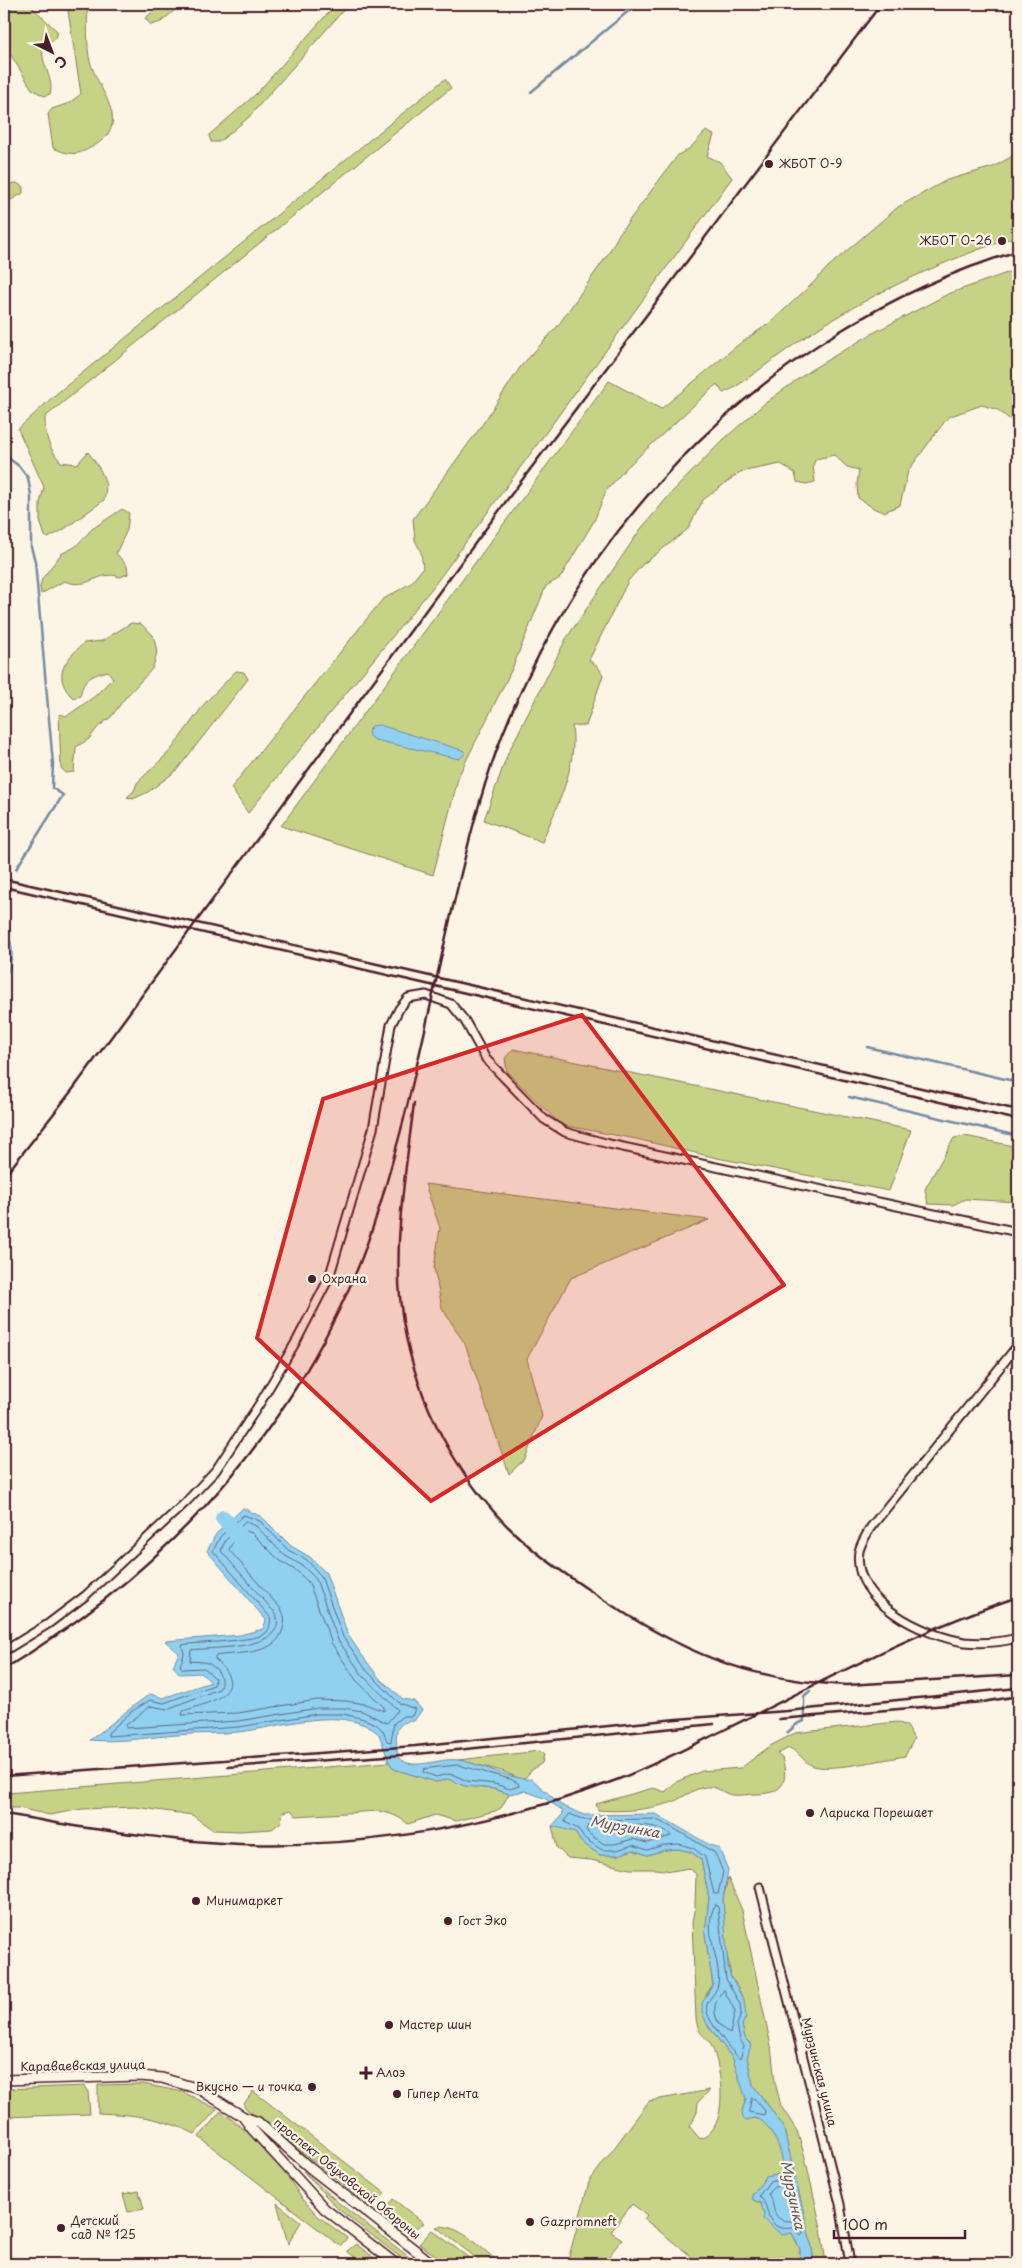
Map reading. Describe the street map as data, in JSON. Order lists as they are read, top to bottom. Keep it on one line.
{"streets":{"street":["Караваевская улица","Мурзинская улица","проспект Обуховской Обороны"]},"crossings":[["Караваевская улица","проспект Обуховской Обороны"]],"water":["Мурзинка"],"places":{"other":["ЖБОТ О-9","ЖБОТ О-26","Охрана","Лариска Порешает","Минимаркет","Гост Эко","Мастер шин","Вкусно — и точка","Гипер Лента","Gazpromneft","Детский сад № 125"],"health":["Алоэ"]},"scale_bar":"100 m","north":"bottom right"}
